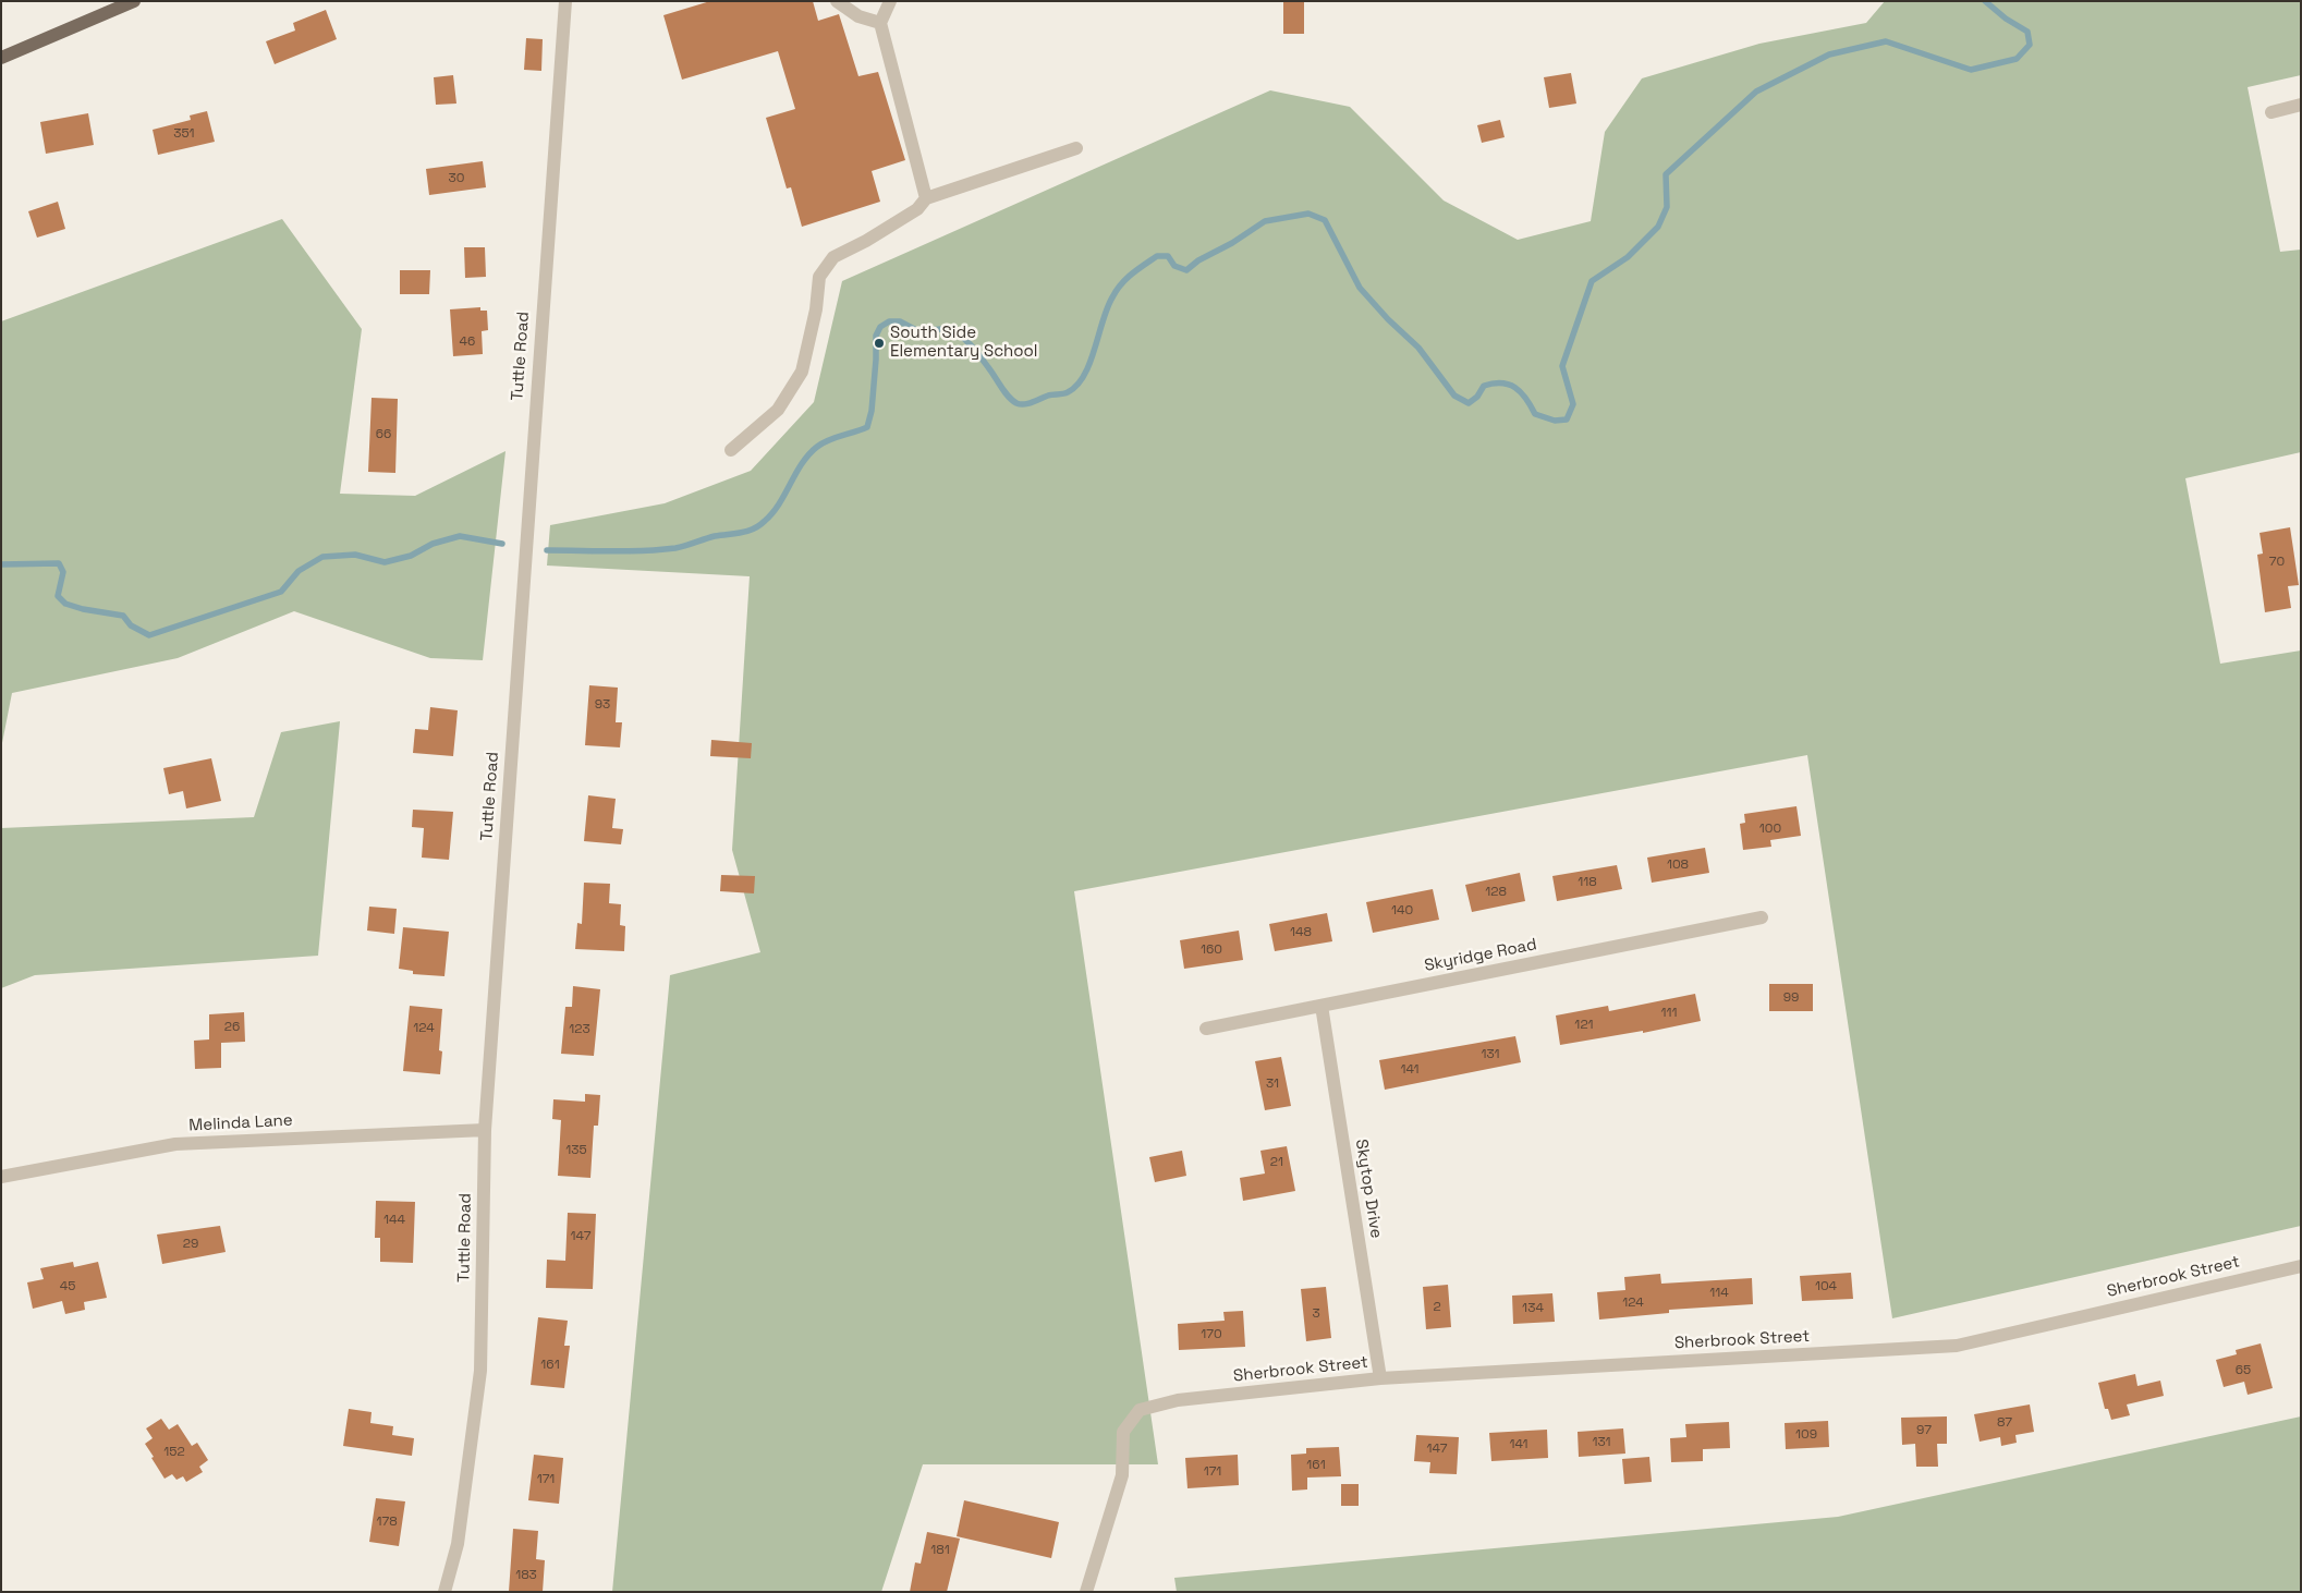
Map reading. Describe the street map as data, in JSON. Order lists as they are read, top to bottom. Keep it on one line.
{"streets":{"street":["Tuttle Road","Skyridge Road","Melinda Lane","Skytop Drive","Sherbrook Street"]},"crossings":[["Tuttle Road","Melinda Lane"],["Skyridge Road","Skytop Drive"],["Skytop Drive","Sherbrook Street"]],"places":["South Side Elementary School"],"house_numbers":["351","30","46","66","70","93","100","108","118","128","140","148","160","99","111","121","26","124","123","131","141","31","135","21","144","147","29","45","104","114","124","2","134","3","170","161","65","87","97","109","131","141","147","152","161","171","171","178","181","183"]}
